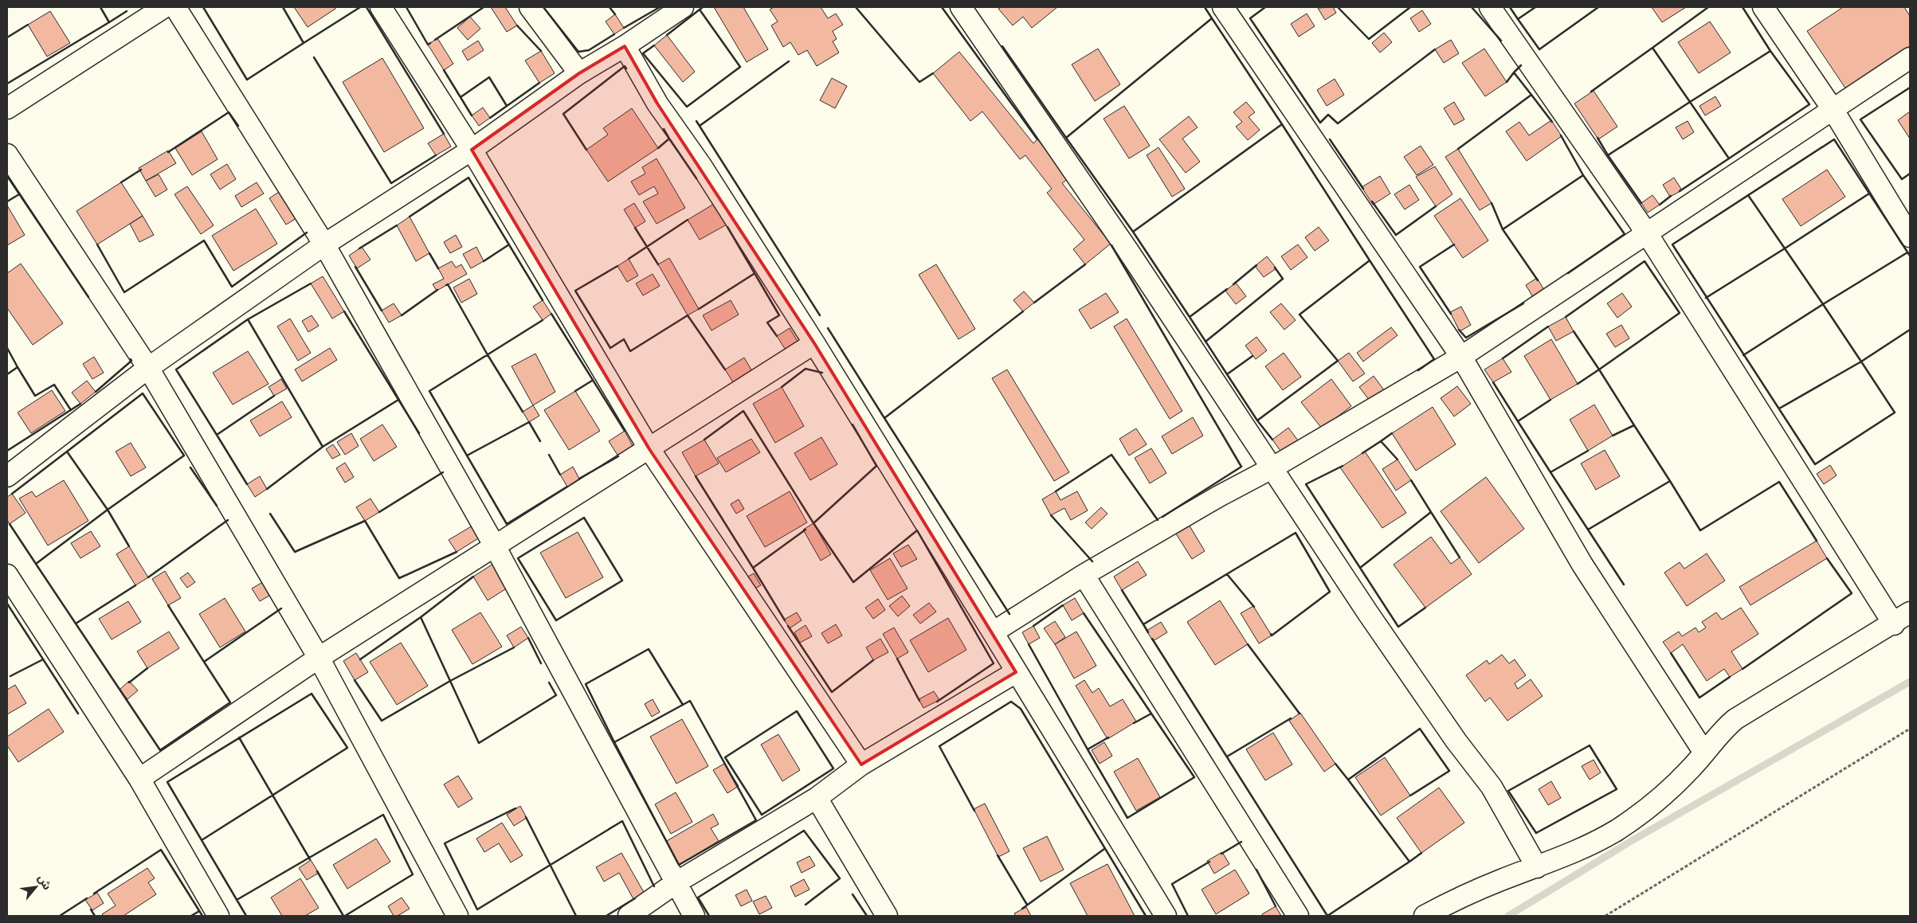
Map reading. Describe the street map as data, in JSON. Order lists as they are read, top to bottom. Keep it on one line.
{"north":"top right"}
